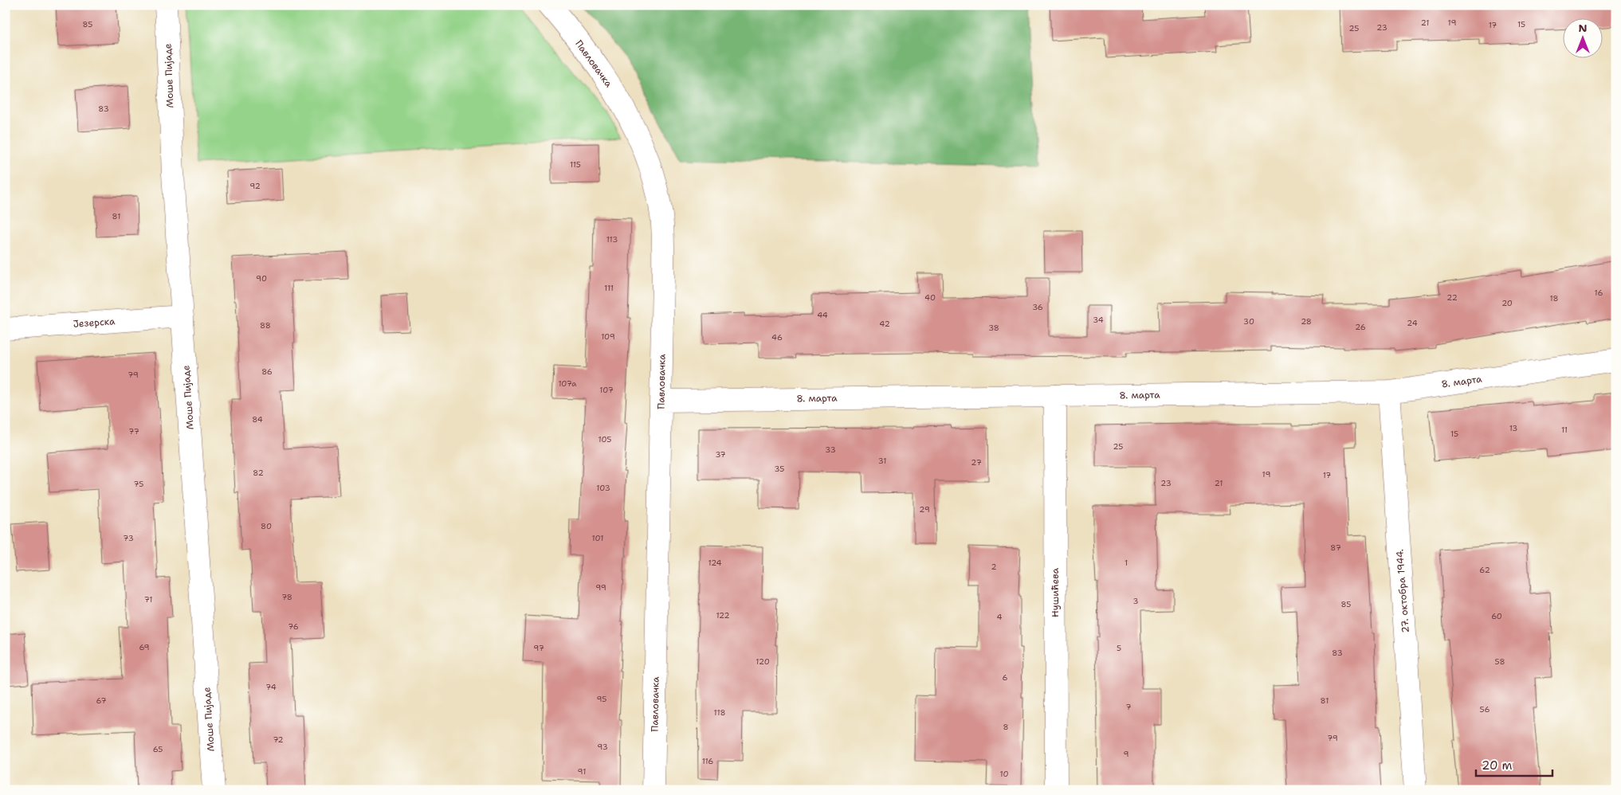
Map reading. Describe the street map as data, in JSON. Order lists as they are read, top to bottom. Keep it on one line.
{"streets":{"street":["Павловачка","Моше Пијаде","Језерска","8. марта","27. октобра 1944.","Нушићева"]},"crossings":[["Павловачка","8. марта"],["Моше Пијаде","Језерска"],["8. марта","27. октобра 1944."],["8. марта","Нушићева"]],"house_numbers":["21","19","85","15","17","23","25","83","115","92","81","113","90","111","16","40","22","18","20","36","44","34","30","28","24","42","88","26","38","109","46","86","79","107a","107","84","13","11","77","15","105","25","33","37","31","27","35","82","19","17","23","21","75","103","29","80","73","101","87","124","1","2","62","99","78","71","3","85","122","60","4","76","69","97","5","83","120","58","6","74","95","67","81","7","56","118","8","79","72","93","65","9","116","91","10"],"scale_bar":"20 m","north":"top"}
